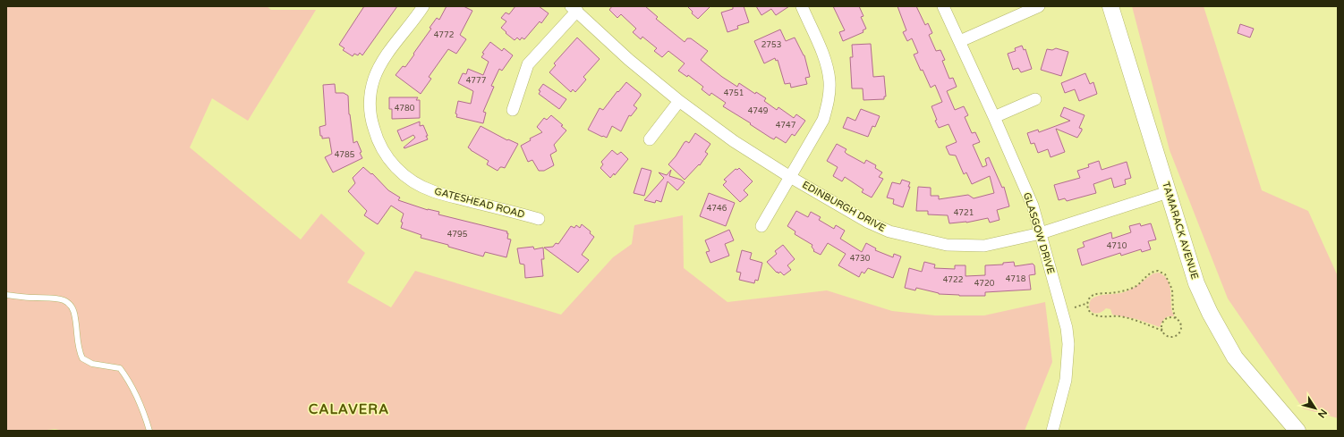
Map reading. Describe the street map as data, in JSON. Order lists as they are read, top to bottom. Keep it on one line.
{"streets":{"main road":["TAMARACK AVENUE"],"street":["GATESHEAD ROAD","EDINBURGH DRIVE","GLASGOW DRIVE"]},"crossings":[["EDINBURGH DRIVE","TAMARACK AVENUE"],["EDINBURGH DRIVE","GLASGOW DRIVE"]],"districts":["CALAVERA"],"house_numbers":["4772","2753","4777","4751","4780","4749","4747","4785","4746","4721","4795","4710","4730","4718","4722","4720"],"north":"bottom right"}
